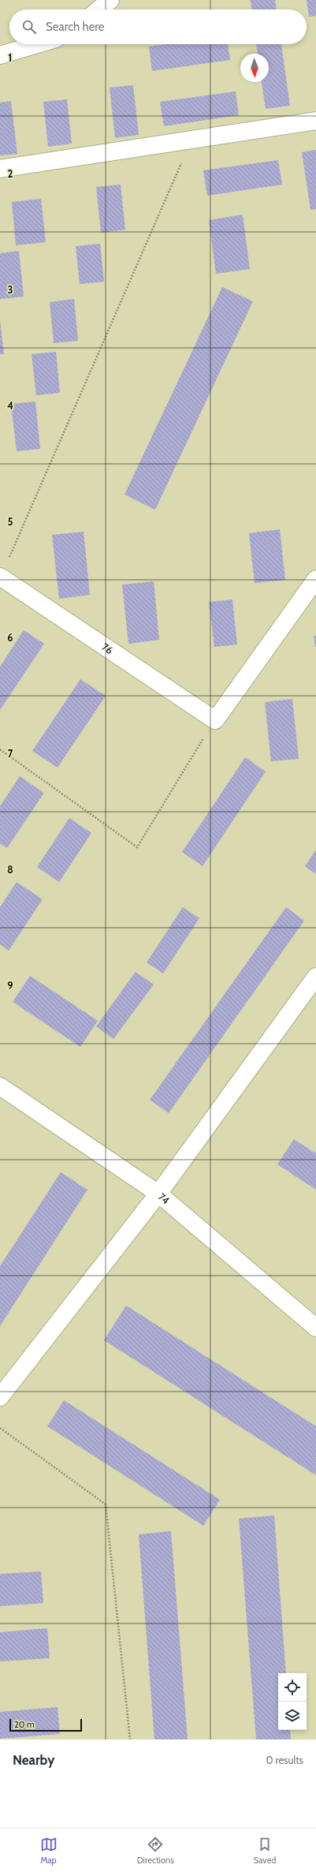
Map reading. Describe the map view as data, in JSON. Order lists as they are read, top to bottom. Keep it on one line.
{"streets":{"street":["76","74"]},"scale_bar":"20 m","north":"bottom","page":{"search":"Search here","scale":"20 m","heading":["Nearby","0 results"],"nav":["Map","Directions","Saved"]},"grid":{"rows":["1","2","3","4","5","6","7","8","9"]}}
